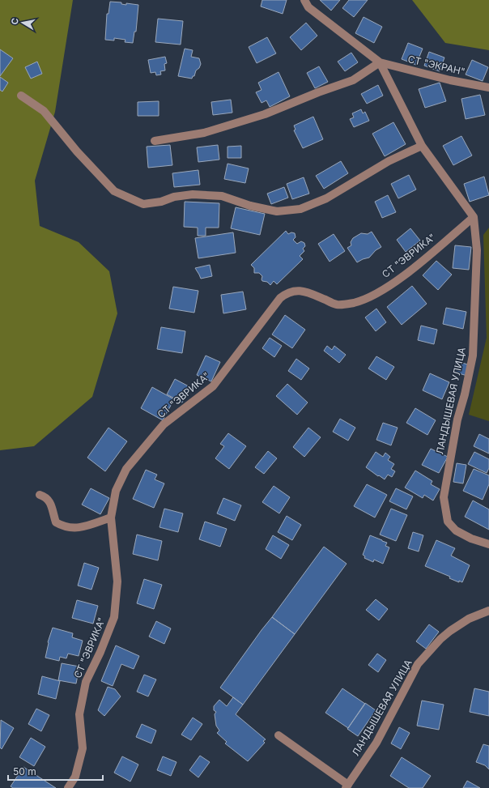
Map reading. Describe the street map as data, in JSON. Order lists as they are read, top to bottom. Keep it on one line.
{"streets":{"street":["СТ \"ЭКРАН\"","СТ \"ЭВРИКА\"","ЛАНДЫШЕВАЯ УЛИЦА"]},"crossings":[["СТ \"ЭВРИКА\"","ЛАНДЫШЕВАЯ УЛИЦА"]],"scale_bar":"50 m","north":"left"}
